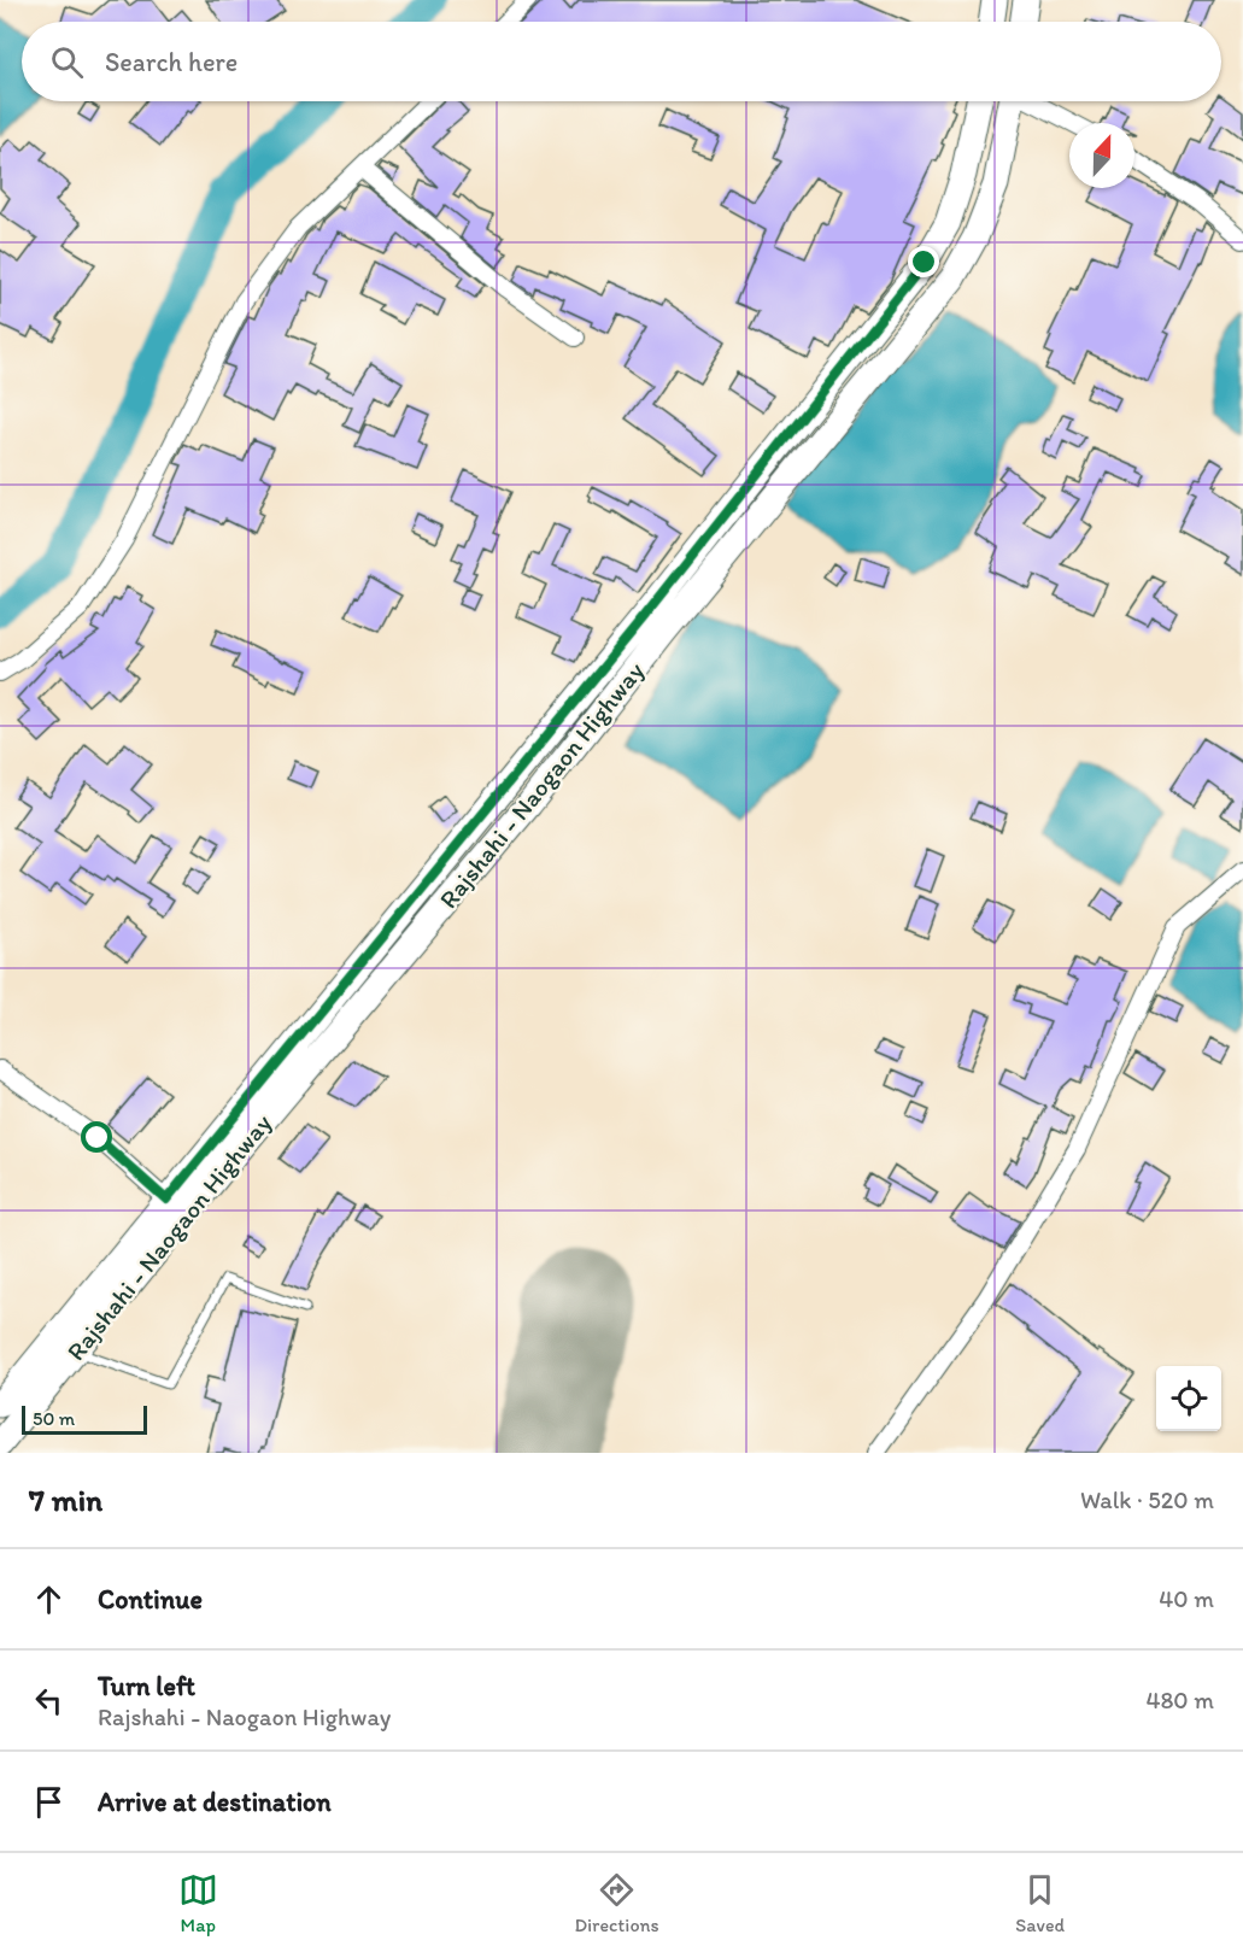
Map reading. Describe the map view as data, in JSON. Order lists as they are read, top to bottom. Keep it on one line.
{"streets":{"main road":["Rajshahi - Naogaon Highway"]},"scale_bar":"50 m","north":"top","page":{"search":"Search here","scale":"50 m","heading":["7 min","Walk · 520 m"],"list":[["Continue","40 m"],["Turn left","Rajshahi - Naogaon Highway","480 m"],"Arrive at destination"],"nav":["Map","Directions","Saved"]}}
